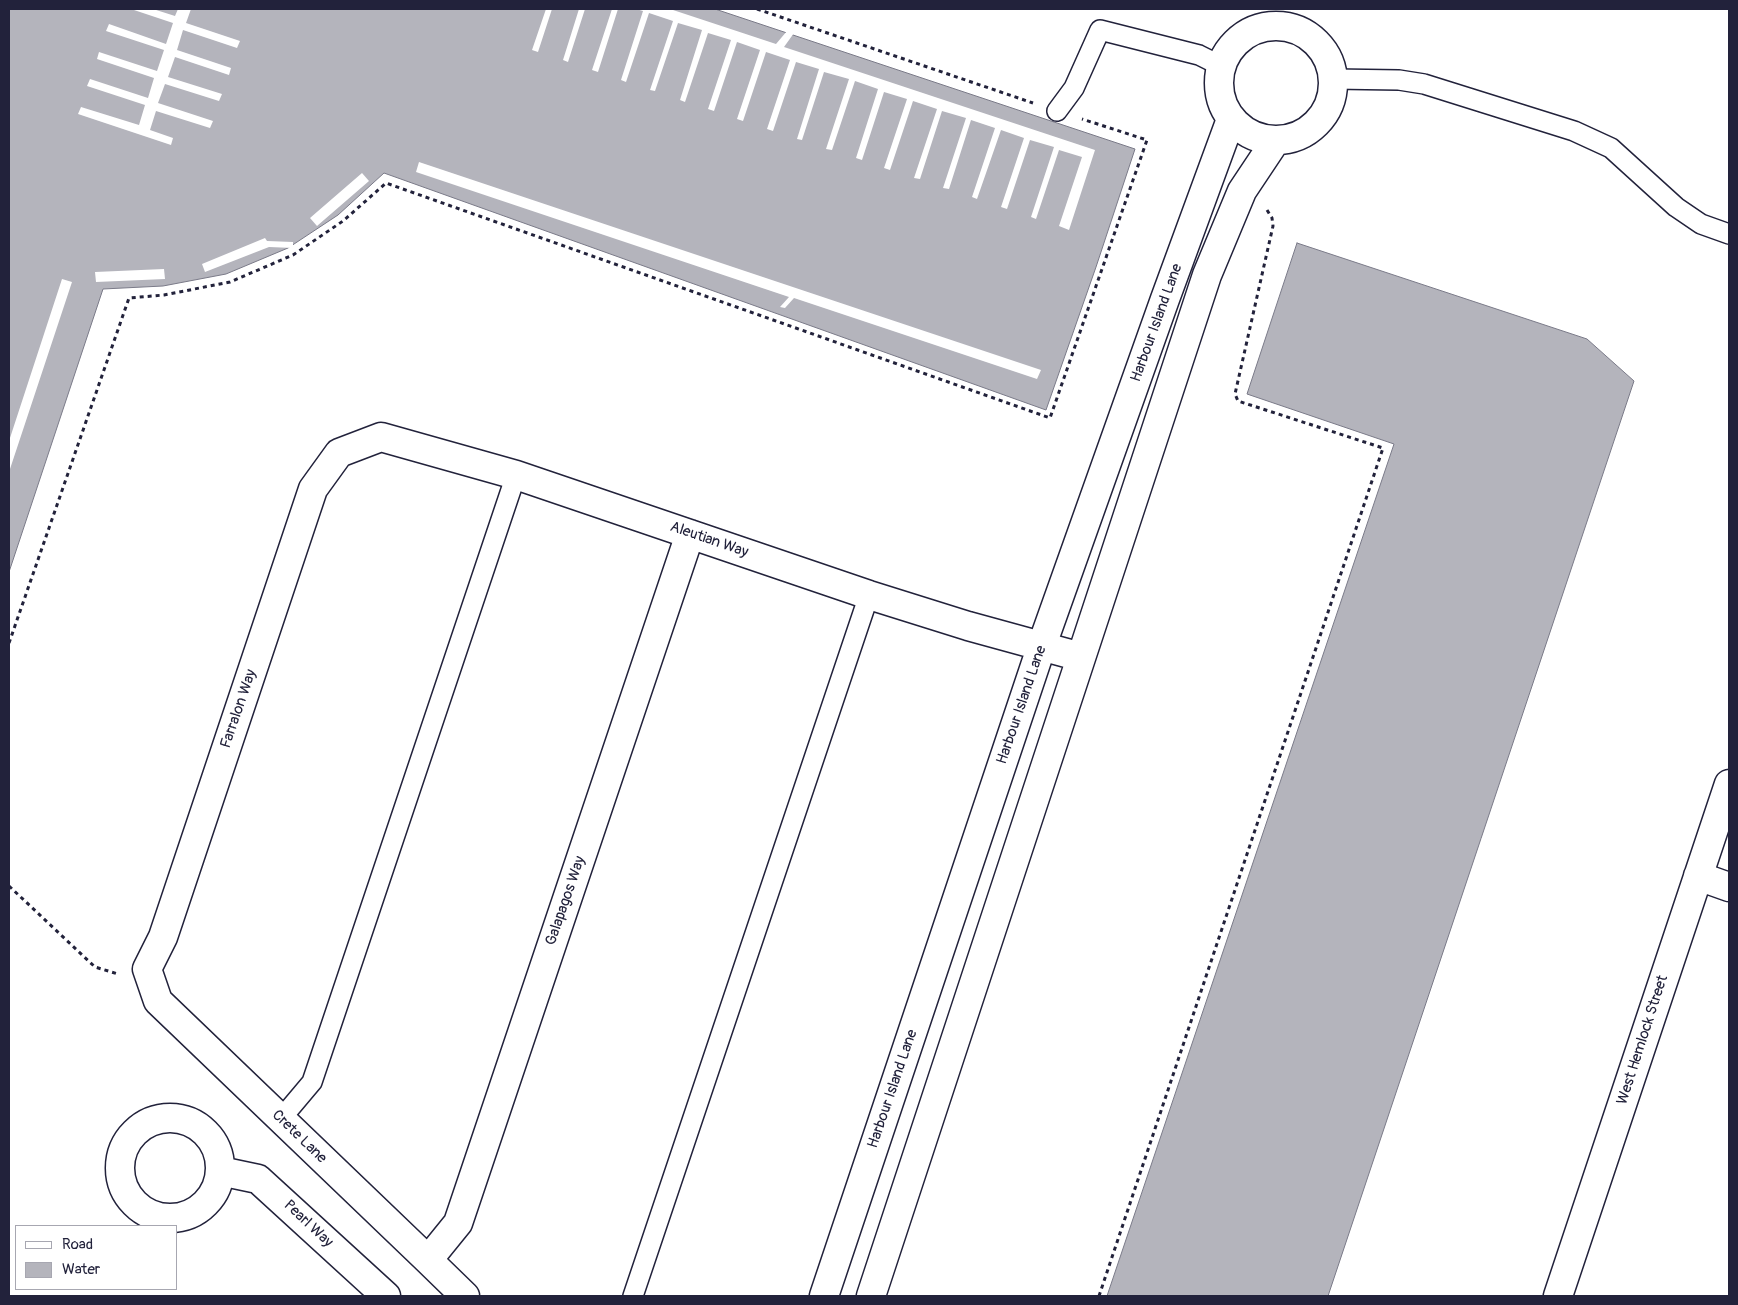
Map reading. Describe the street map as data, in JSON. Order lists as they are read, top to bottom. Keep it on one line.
{"streets":{"street":["Harbour Island Lane","Aleutian Way","Farralon Way","Galapagos Way","West Hemlock Street","Crete Lane","Pearl Way"]},"crossings":[["Harbour Island Lane","Aleutian Way"],["Aleutian Way","Farralon Way"],["Aleutian Way","Galapagos Way"],["Farralon Way","Crete Lane"],["Galapagos Way","Crete Lane"]],"legend":["Road","Water"]}
